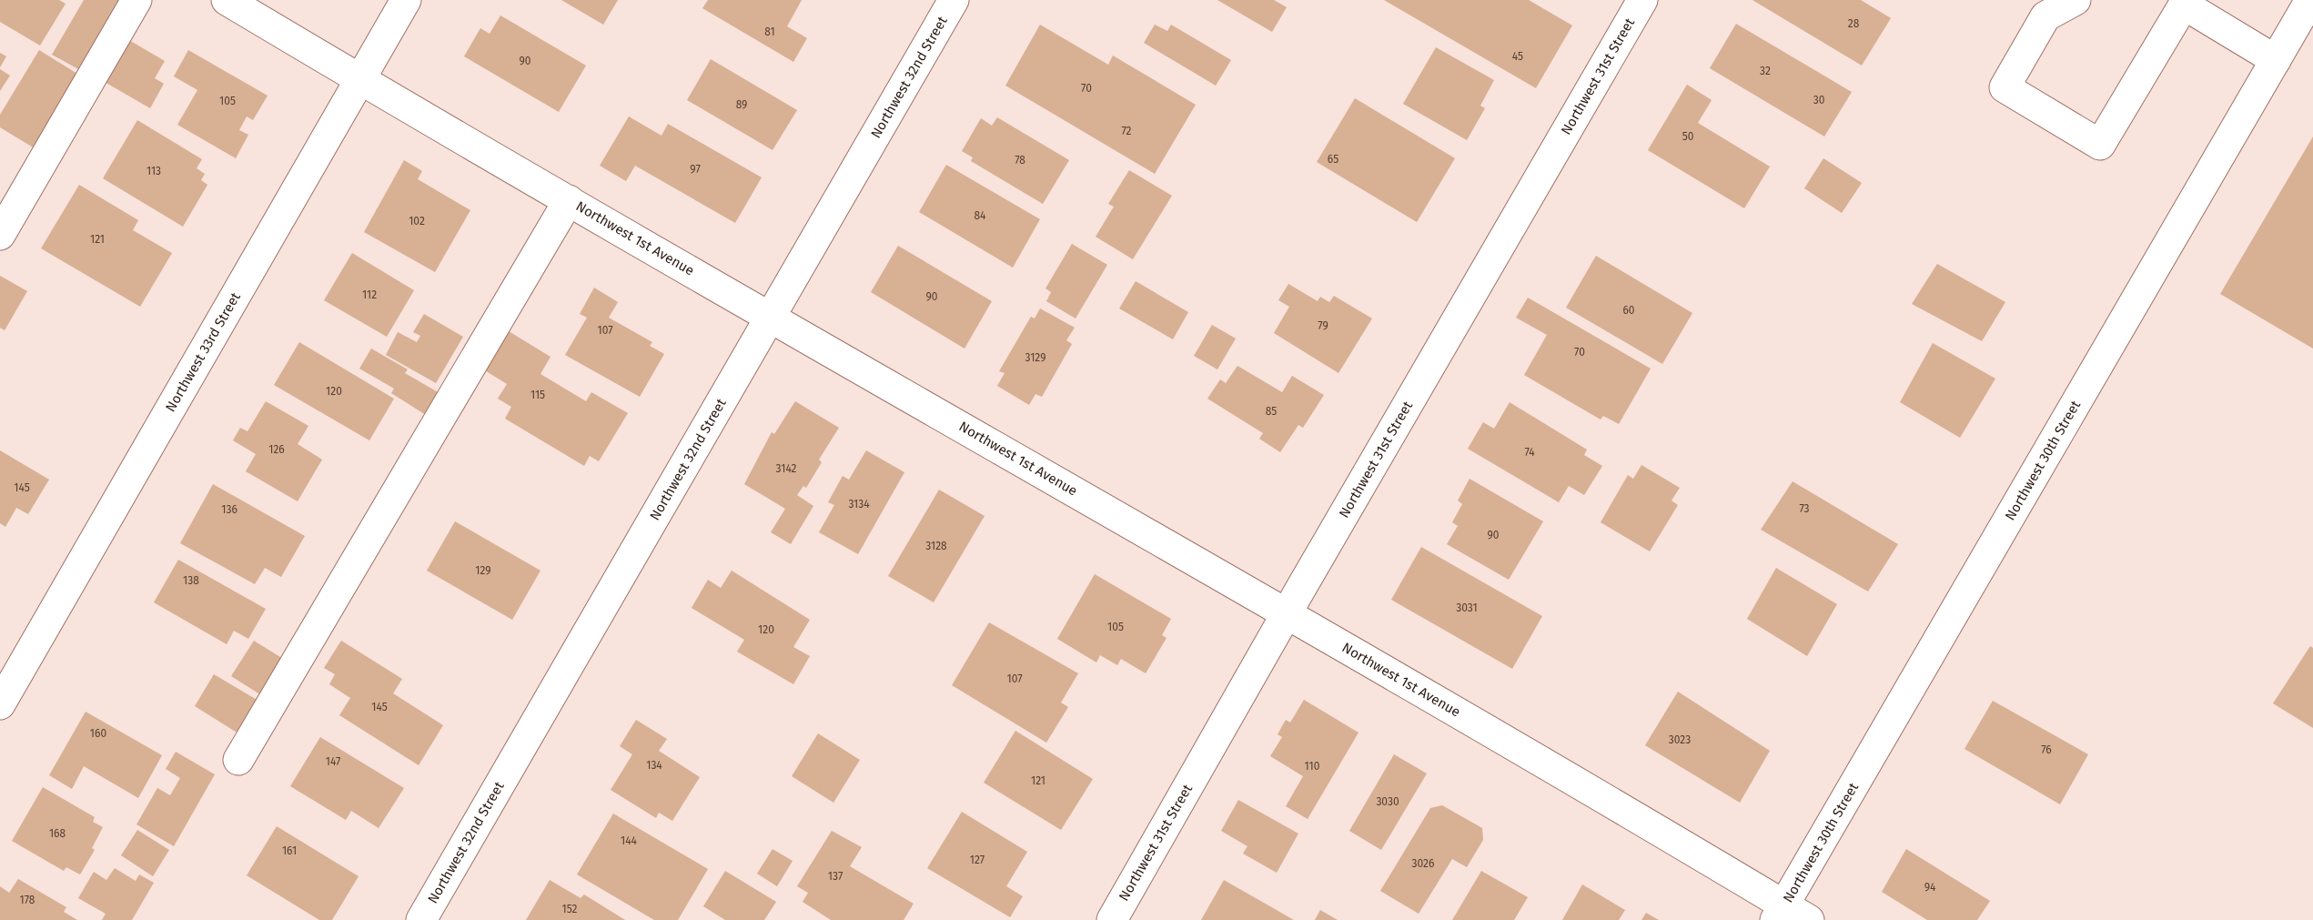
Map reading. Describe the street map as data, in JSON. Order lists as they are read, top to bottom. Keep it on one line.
{"streets":{"street":["Northwest 31st Street","Northwest 32nd Street","Northwest 1st Avenue","Northwest 33rd Street","Northwest 30th Street"]},"crossings":[["Northwest 31st Street","Northwest 1st Avenue"],["Northwest 32nd Street","Northwest 1st Avenue"],["Northwest 1st Avenue","Northwest 33rd Street"],["Northwest 1st Avenue","Northwest 30th Street"]],"house_numbers":["28","81","45","90","32","70","30","105","89","72","50","65","78","97","113","84","102","121","112","90","60","79","107","70","3129","120","115","85","126","74","3142","145","3134","73","136","90","3128","129","138","3031","105","120","107","145","160","3023","76","147","134","110","121","3030","168","144","161","127","3026","137","94","178","152"]}
